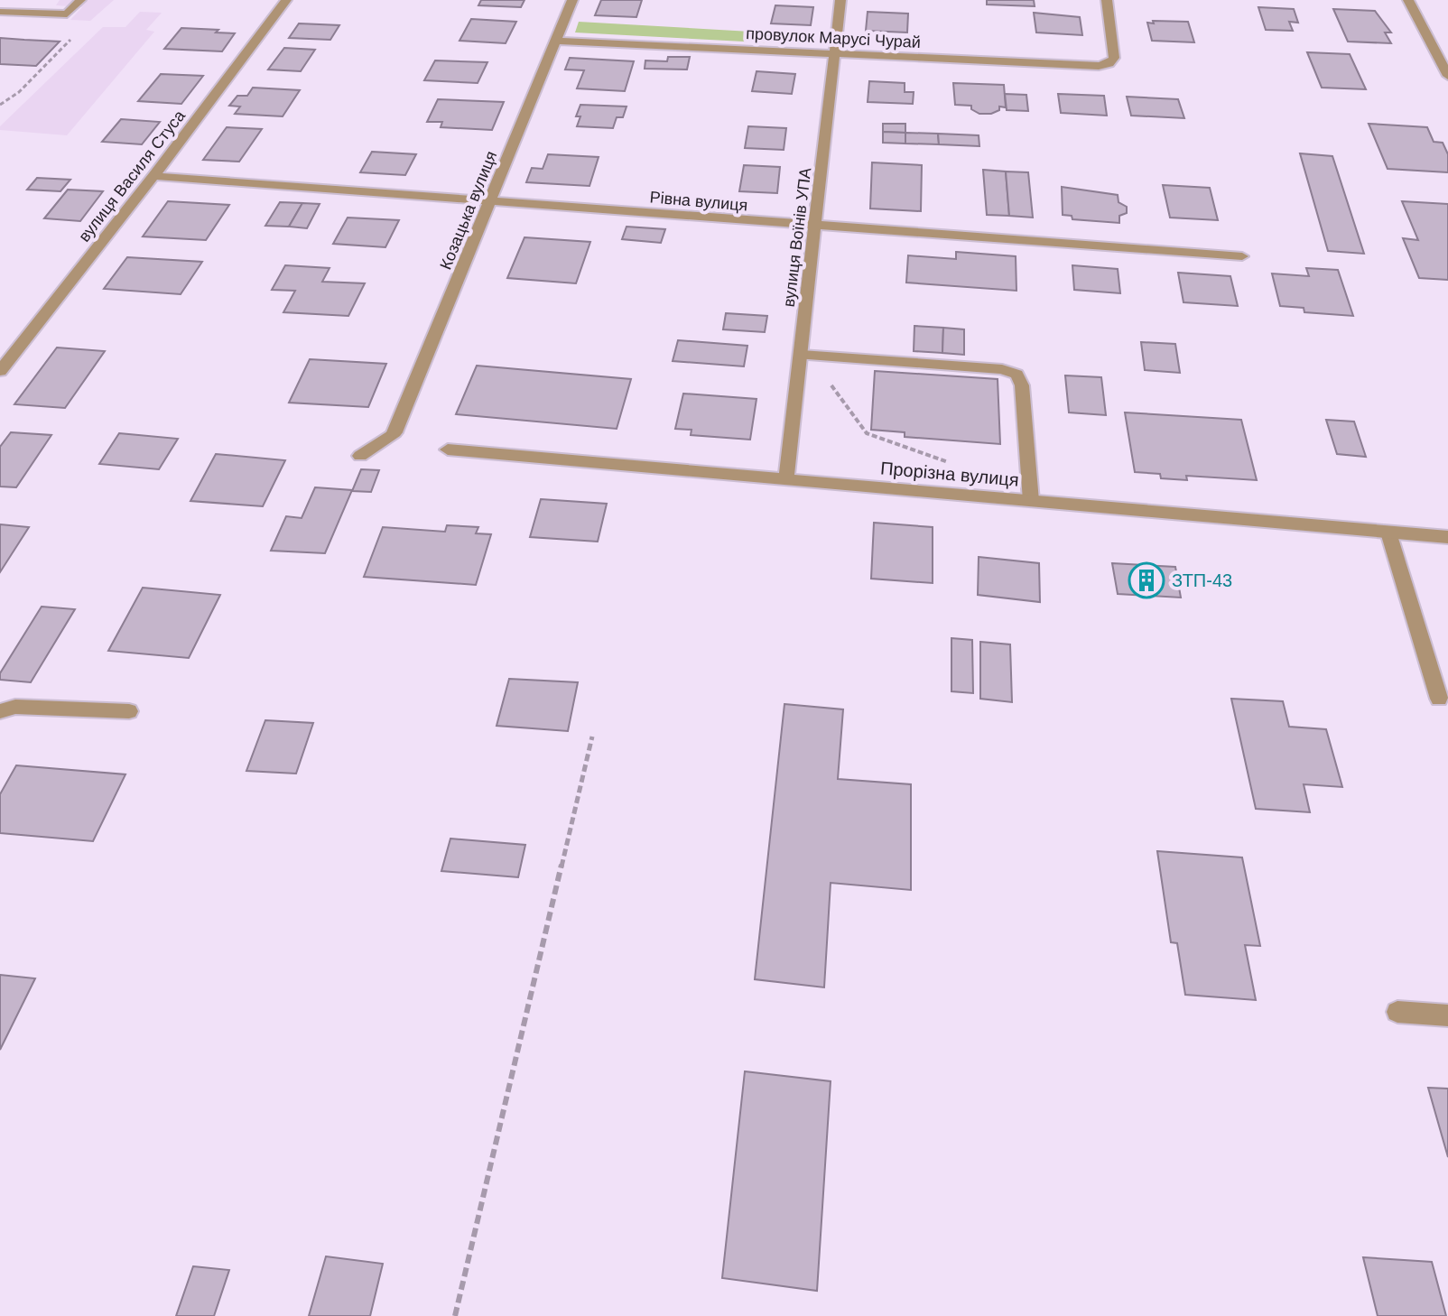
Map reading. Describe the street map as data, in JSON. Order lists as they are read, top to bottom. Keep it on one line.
{"streets":{"street":["провулок Марусі Чурай","вулиця Василя Стуса","Рівна вулиця","Козацька вулиця","вулиця Воїнів УПА","Прорізна вулиця"]},"crossings":[["провулок Марусі Чурай","Козацька вулиця"],["провулок Марусі Чурай","вулиця Воїнів УПА"],["вулиця Василя Стуса","Рівна вулиця"],["Рівна вулиця","Козацька вулиця"],["Рівна вулиця","вулиця Воїнів УПА"],["вулиця Воїнів УПА","Прорізна вулиця"]],"places":{"building":["ЗТП-43"]}}
